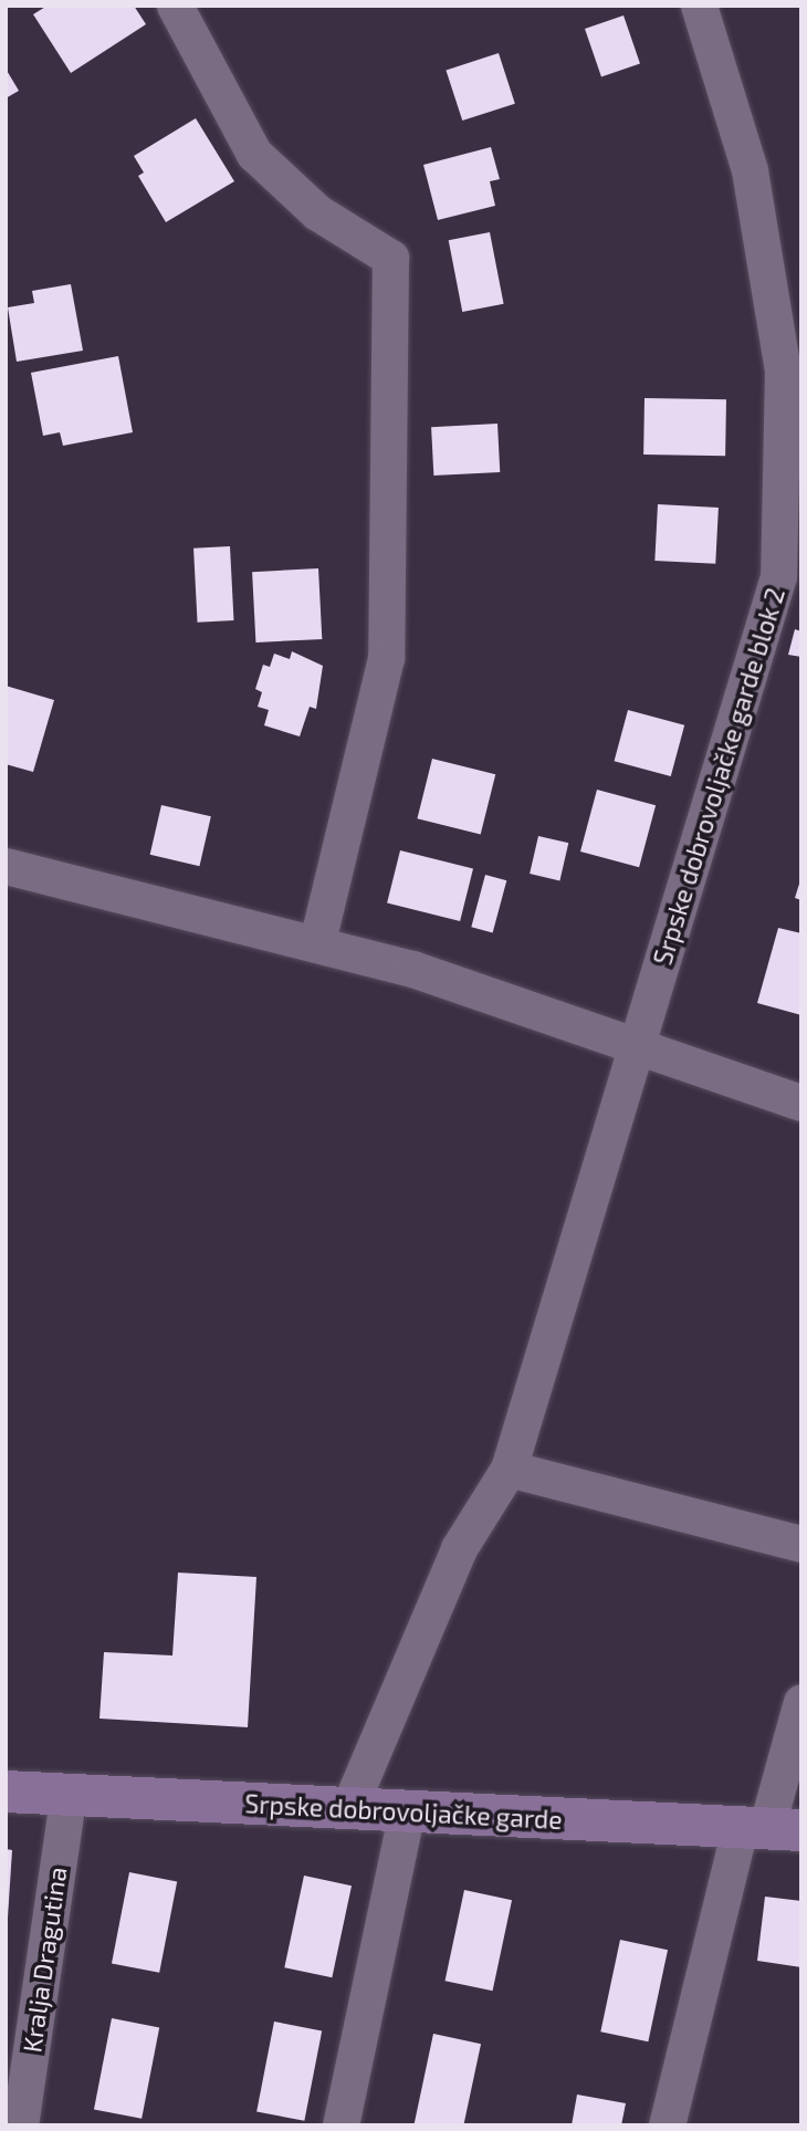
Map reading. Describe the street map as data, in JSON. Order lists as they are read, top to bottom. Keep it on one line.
{"streets":{"main road":["Srpske dobrovoljačke garde"],"street":["Srpske dobrovoljačke garde blok 2","Kralja Dragutina"]},"crossings":[["Srpske dobrovoljačke garde blok 2","Srpske dobrovoljačke garde"],["Srpske dobrovoljačke garde","Kralja Dragutina"]]}
